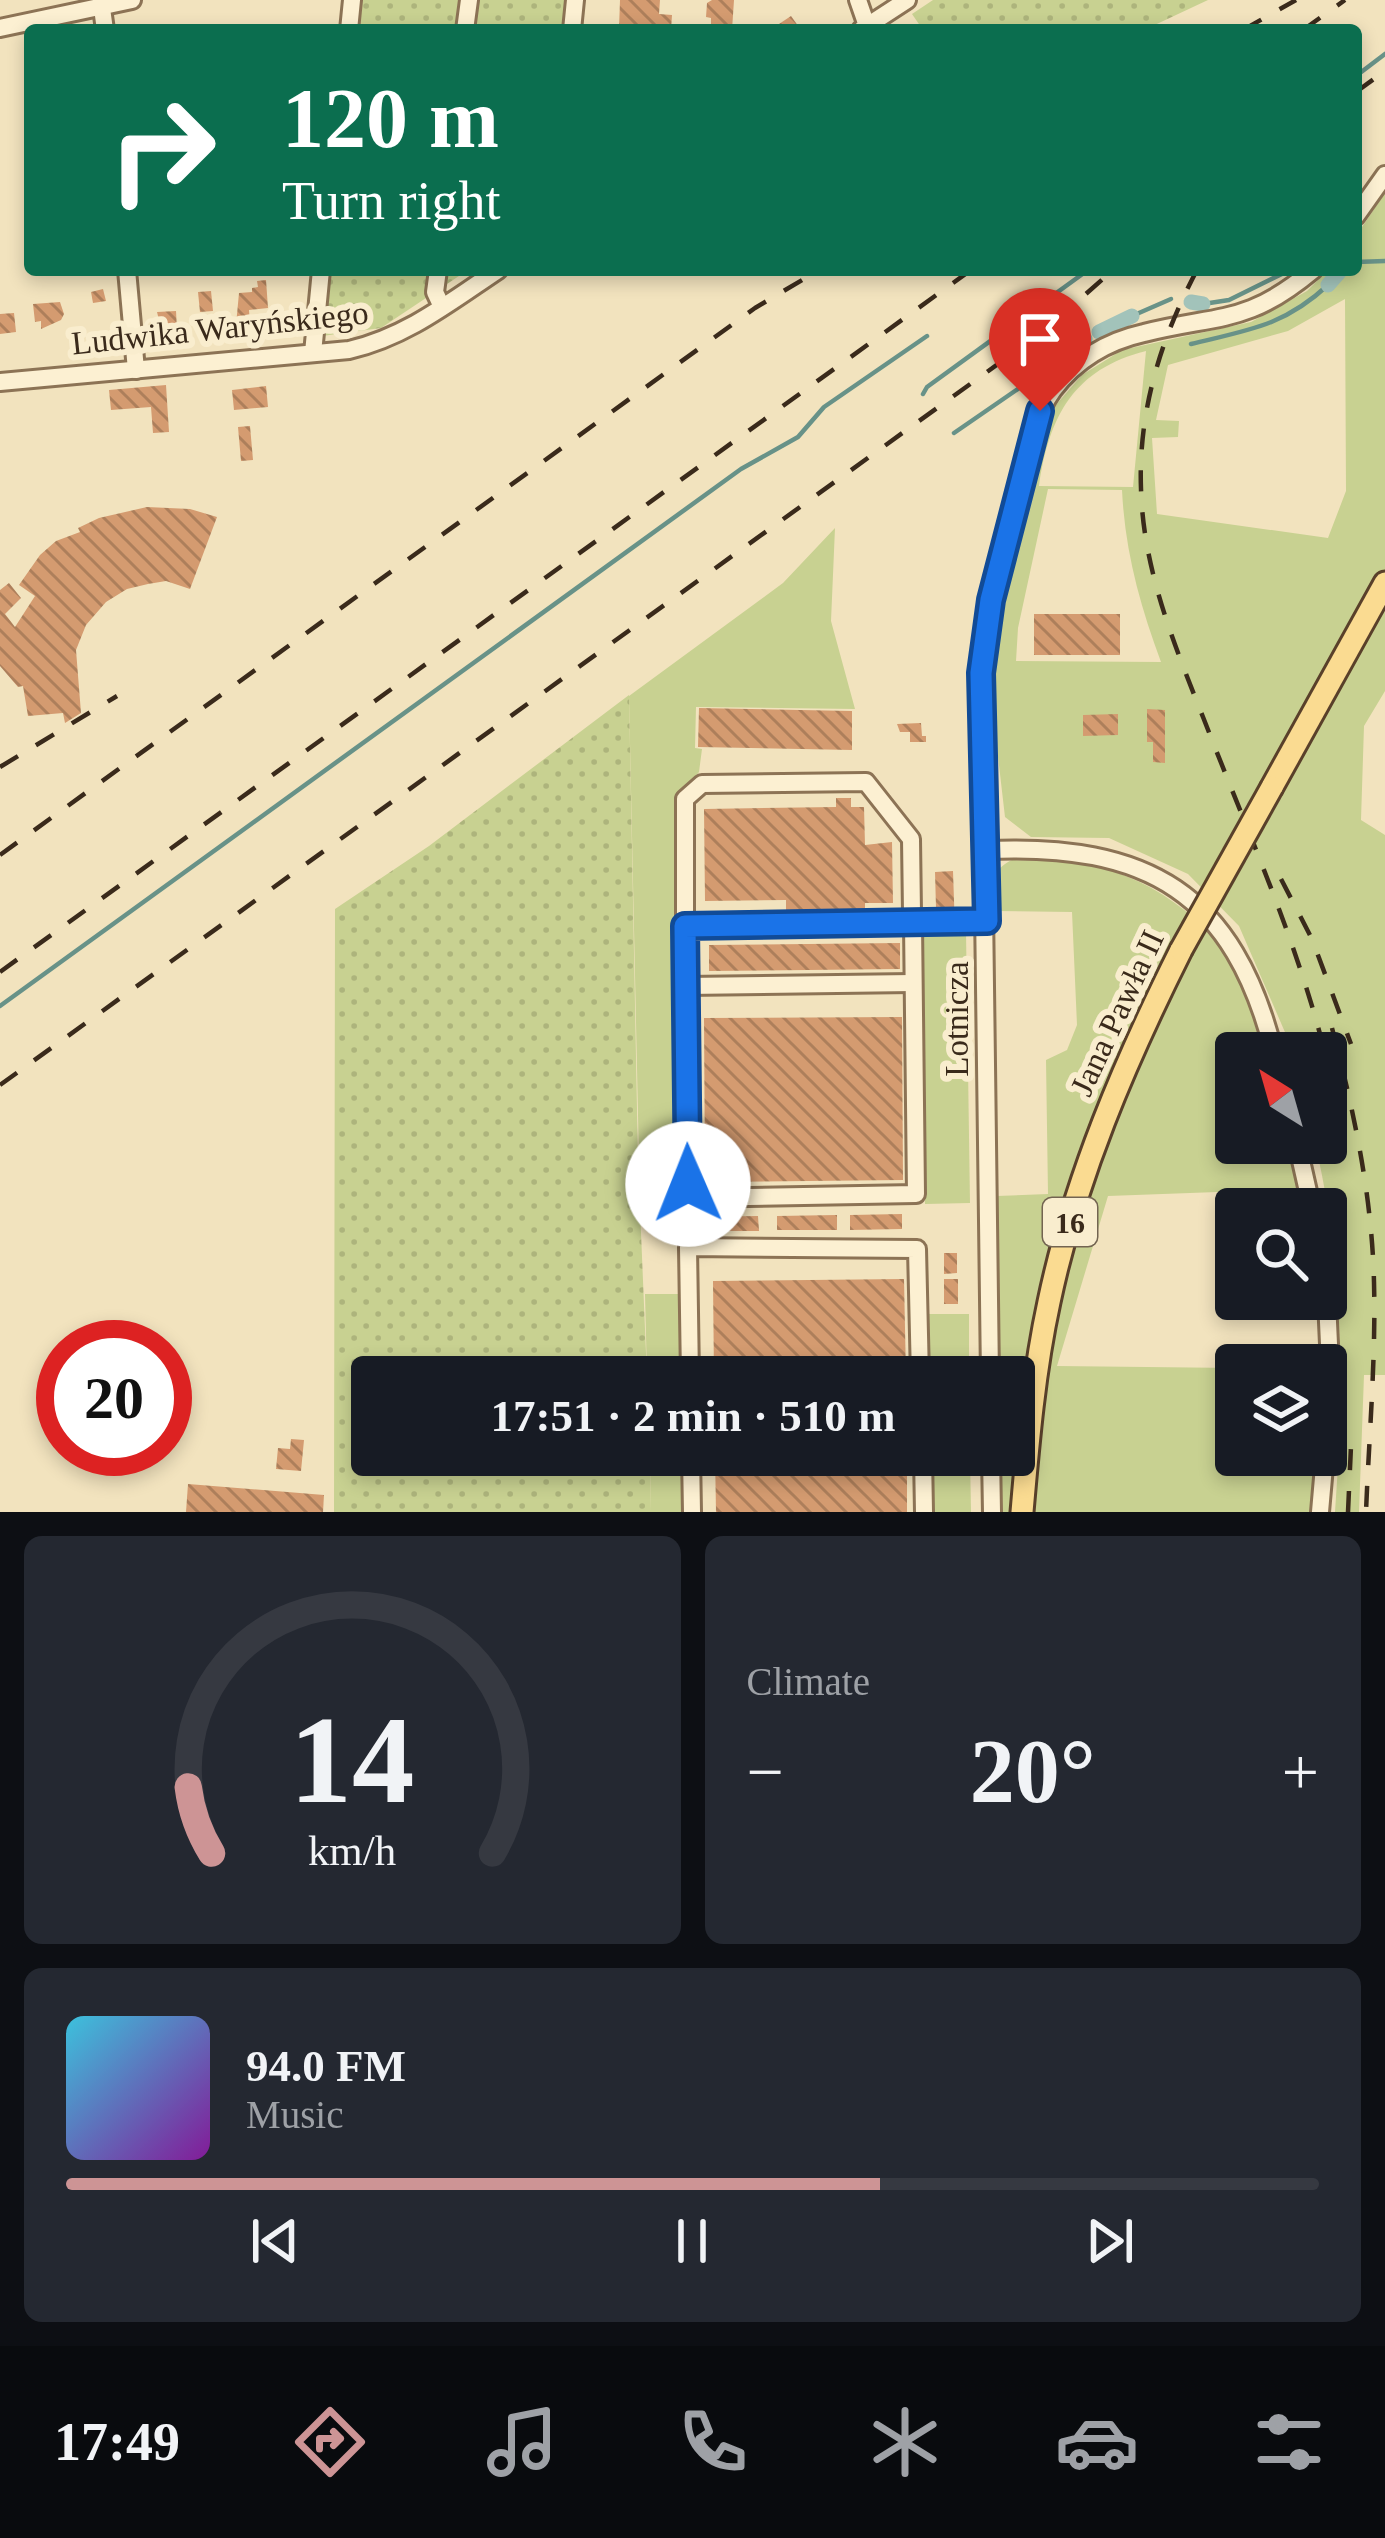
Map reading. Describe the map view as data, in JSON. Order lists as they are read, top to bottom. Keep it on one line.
{"streets":{"main road":["Jana Pawła II","16"],"street":["Ludwika Waryńskiego","Lotnicza"]},"north":"top left","page":{"turn":["120 m","Turn right"],"limit":"20","trip":"17:51 · 2 min · 510 m","tile":"Climate","heat":["−","20°","+"],"song":["94.0 FM","Music"],"tabs":"17:49","gauge":["14","km/h"]}}
